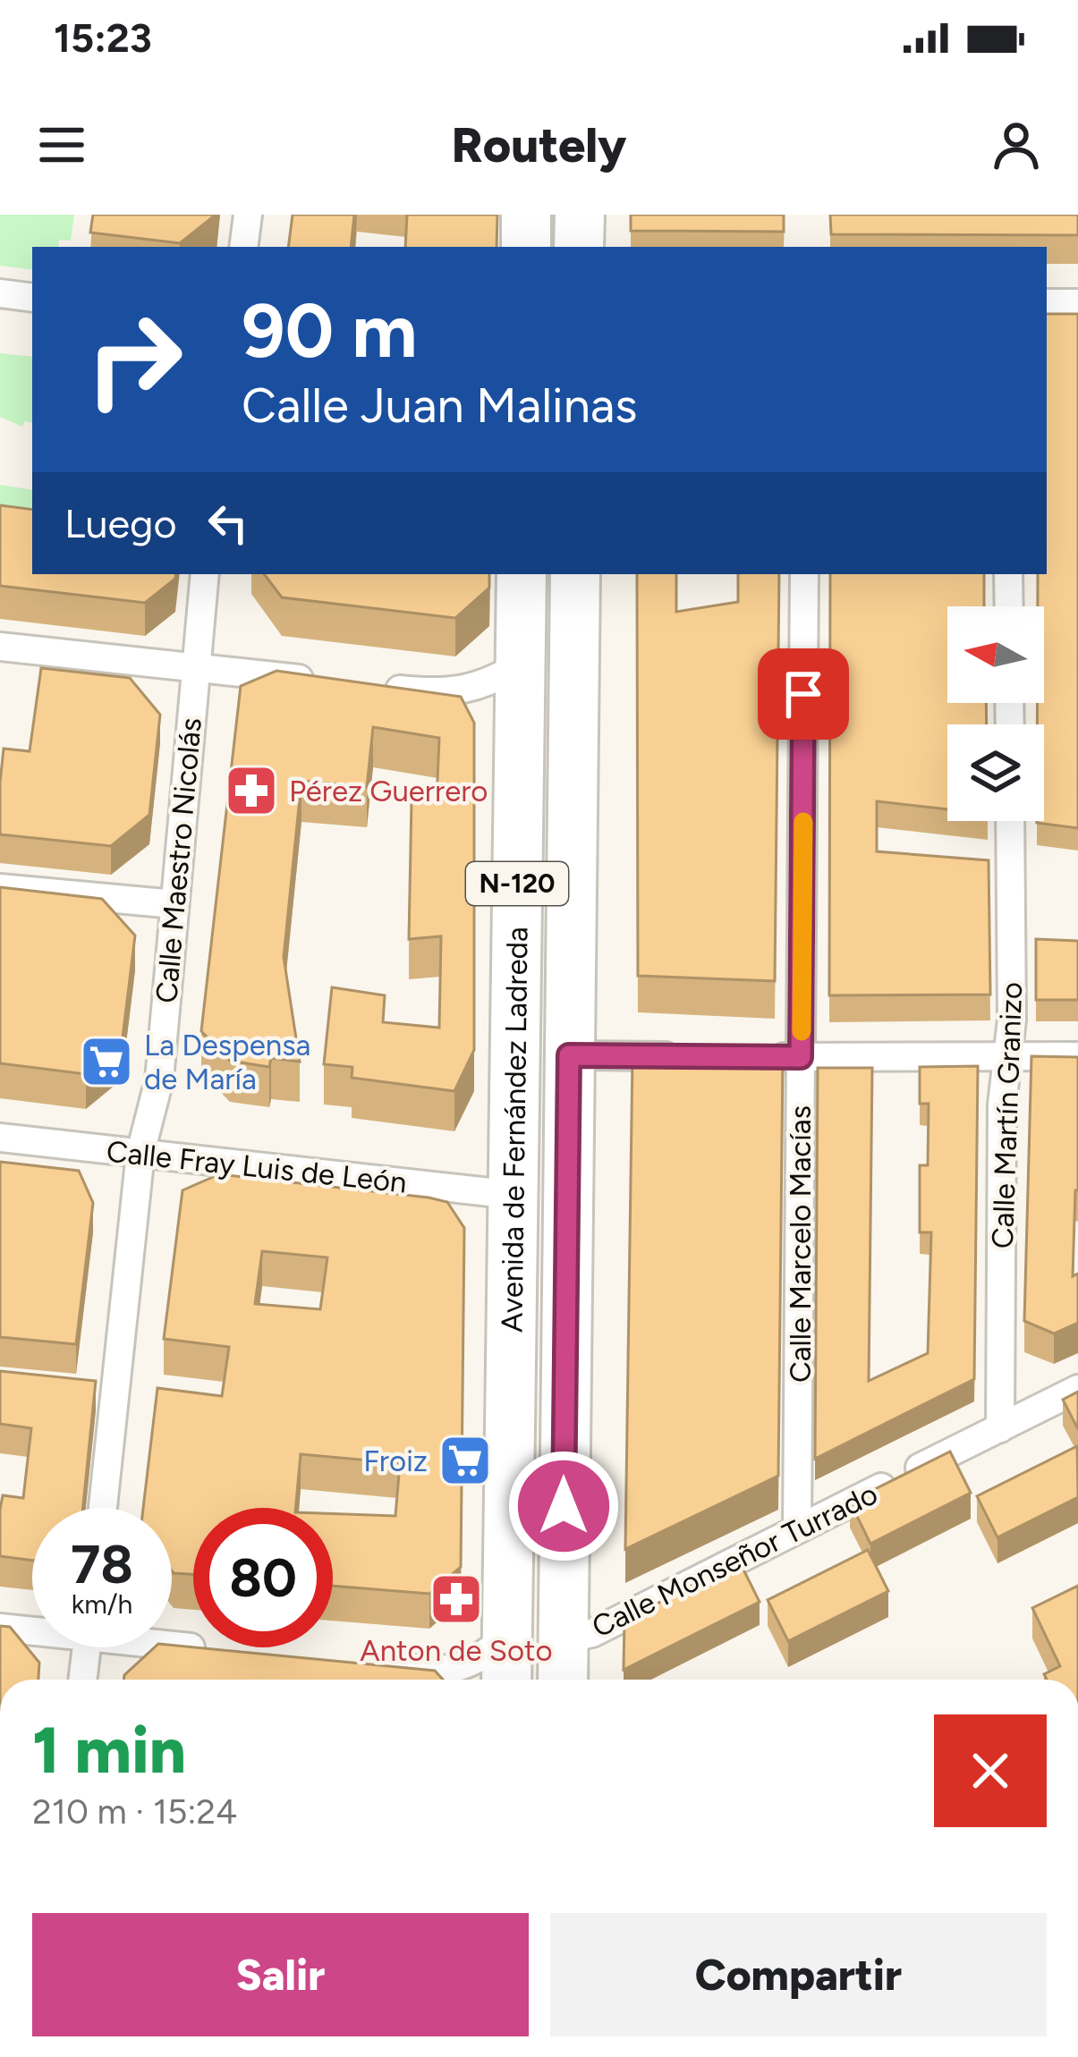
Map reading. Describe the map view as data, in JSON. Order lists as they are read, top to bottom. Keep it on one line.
{"streets":{"highway":["N-120","Avenida de Fernández Ladreda"],"street":["Calle Maestro Nicolás","Calle Martín Granizo","Calle Fray Luis de León","Calle Marcelo Macías","Calle Monseñor Turrado"]},"crossings":[["Calle Maestro Nicolás","Calle Fray Luis de León"],["Calle Martín Granizo","Calle Monseñor Turrado"],["Avenida de Fernández Ladreda","Calle Fray Luis de León"],["Avenida de Fernández Ladreda","Calle Monseñor Turrado"],["Calle Marcelo Macías","Calle Monseñor Turrado"]],"places":{"pharmacy":["Pérez Guerrero","Anton de Soto"],"supermarket":["La Despensa de María","Froiz"]},"north":"left","page":{"status":"15:23","header":"Routely","turn":["90 m","Calle Juan Malinas"],"then":"Luego","speed":"78 km/h","limit":"80","heading":["1 min","210 m · 15:24"],"buttons":["Salir","Compartir"]}}
